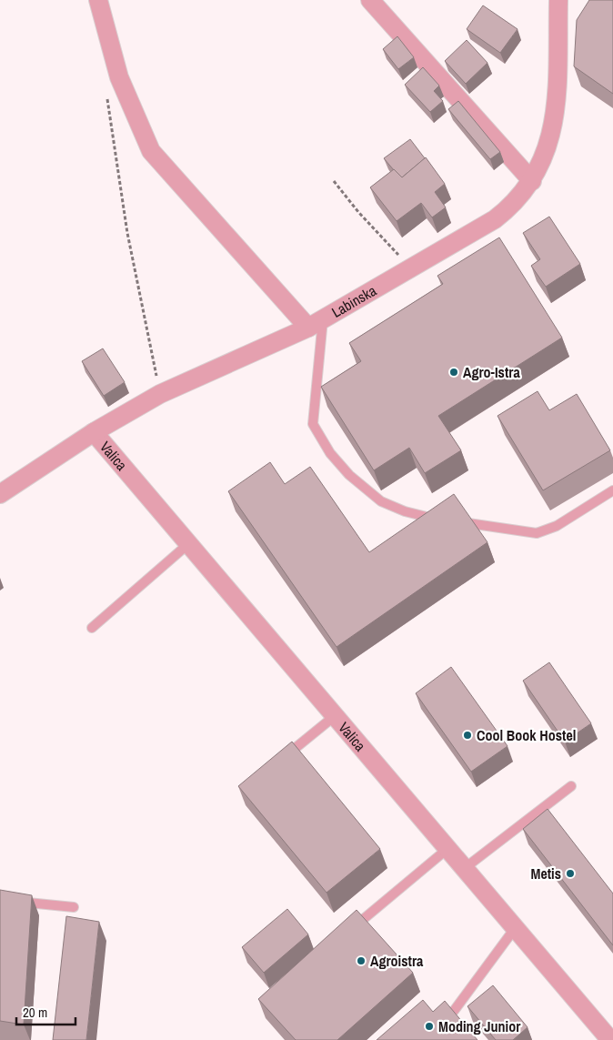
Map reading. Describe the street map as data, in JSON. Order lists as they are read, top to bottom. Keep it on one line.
{"streets":{"street":["Labinska","Valica"]},"crossings":[["Labinska","Valica"]],"places":["Agro-Istra","Cool Book Hostel","Metis","Agroistra","Moding Junior"],"scale_bar":"20 m"}
